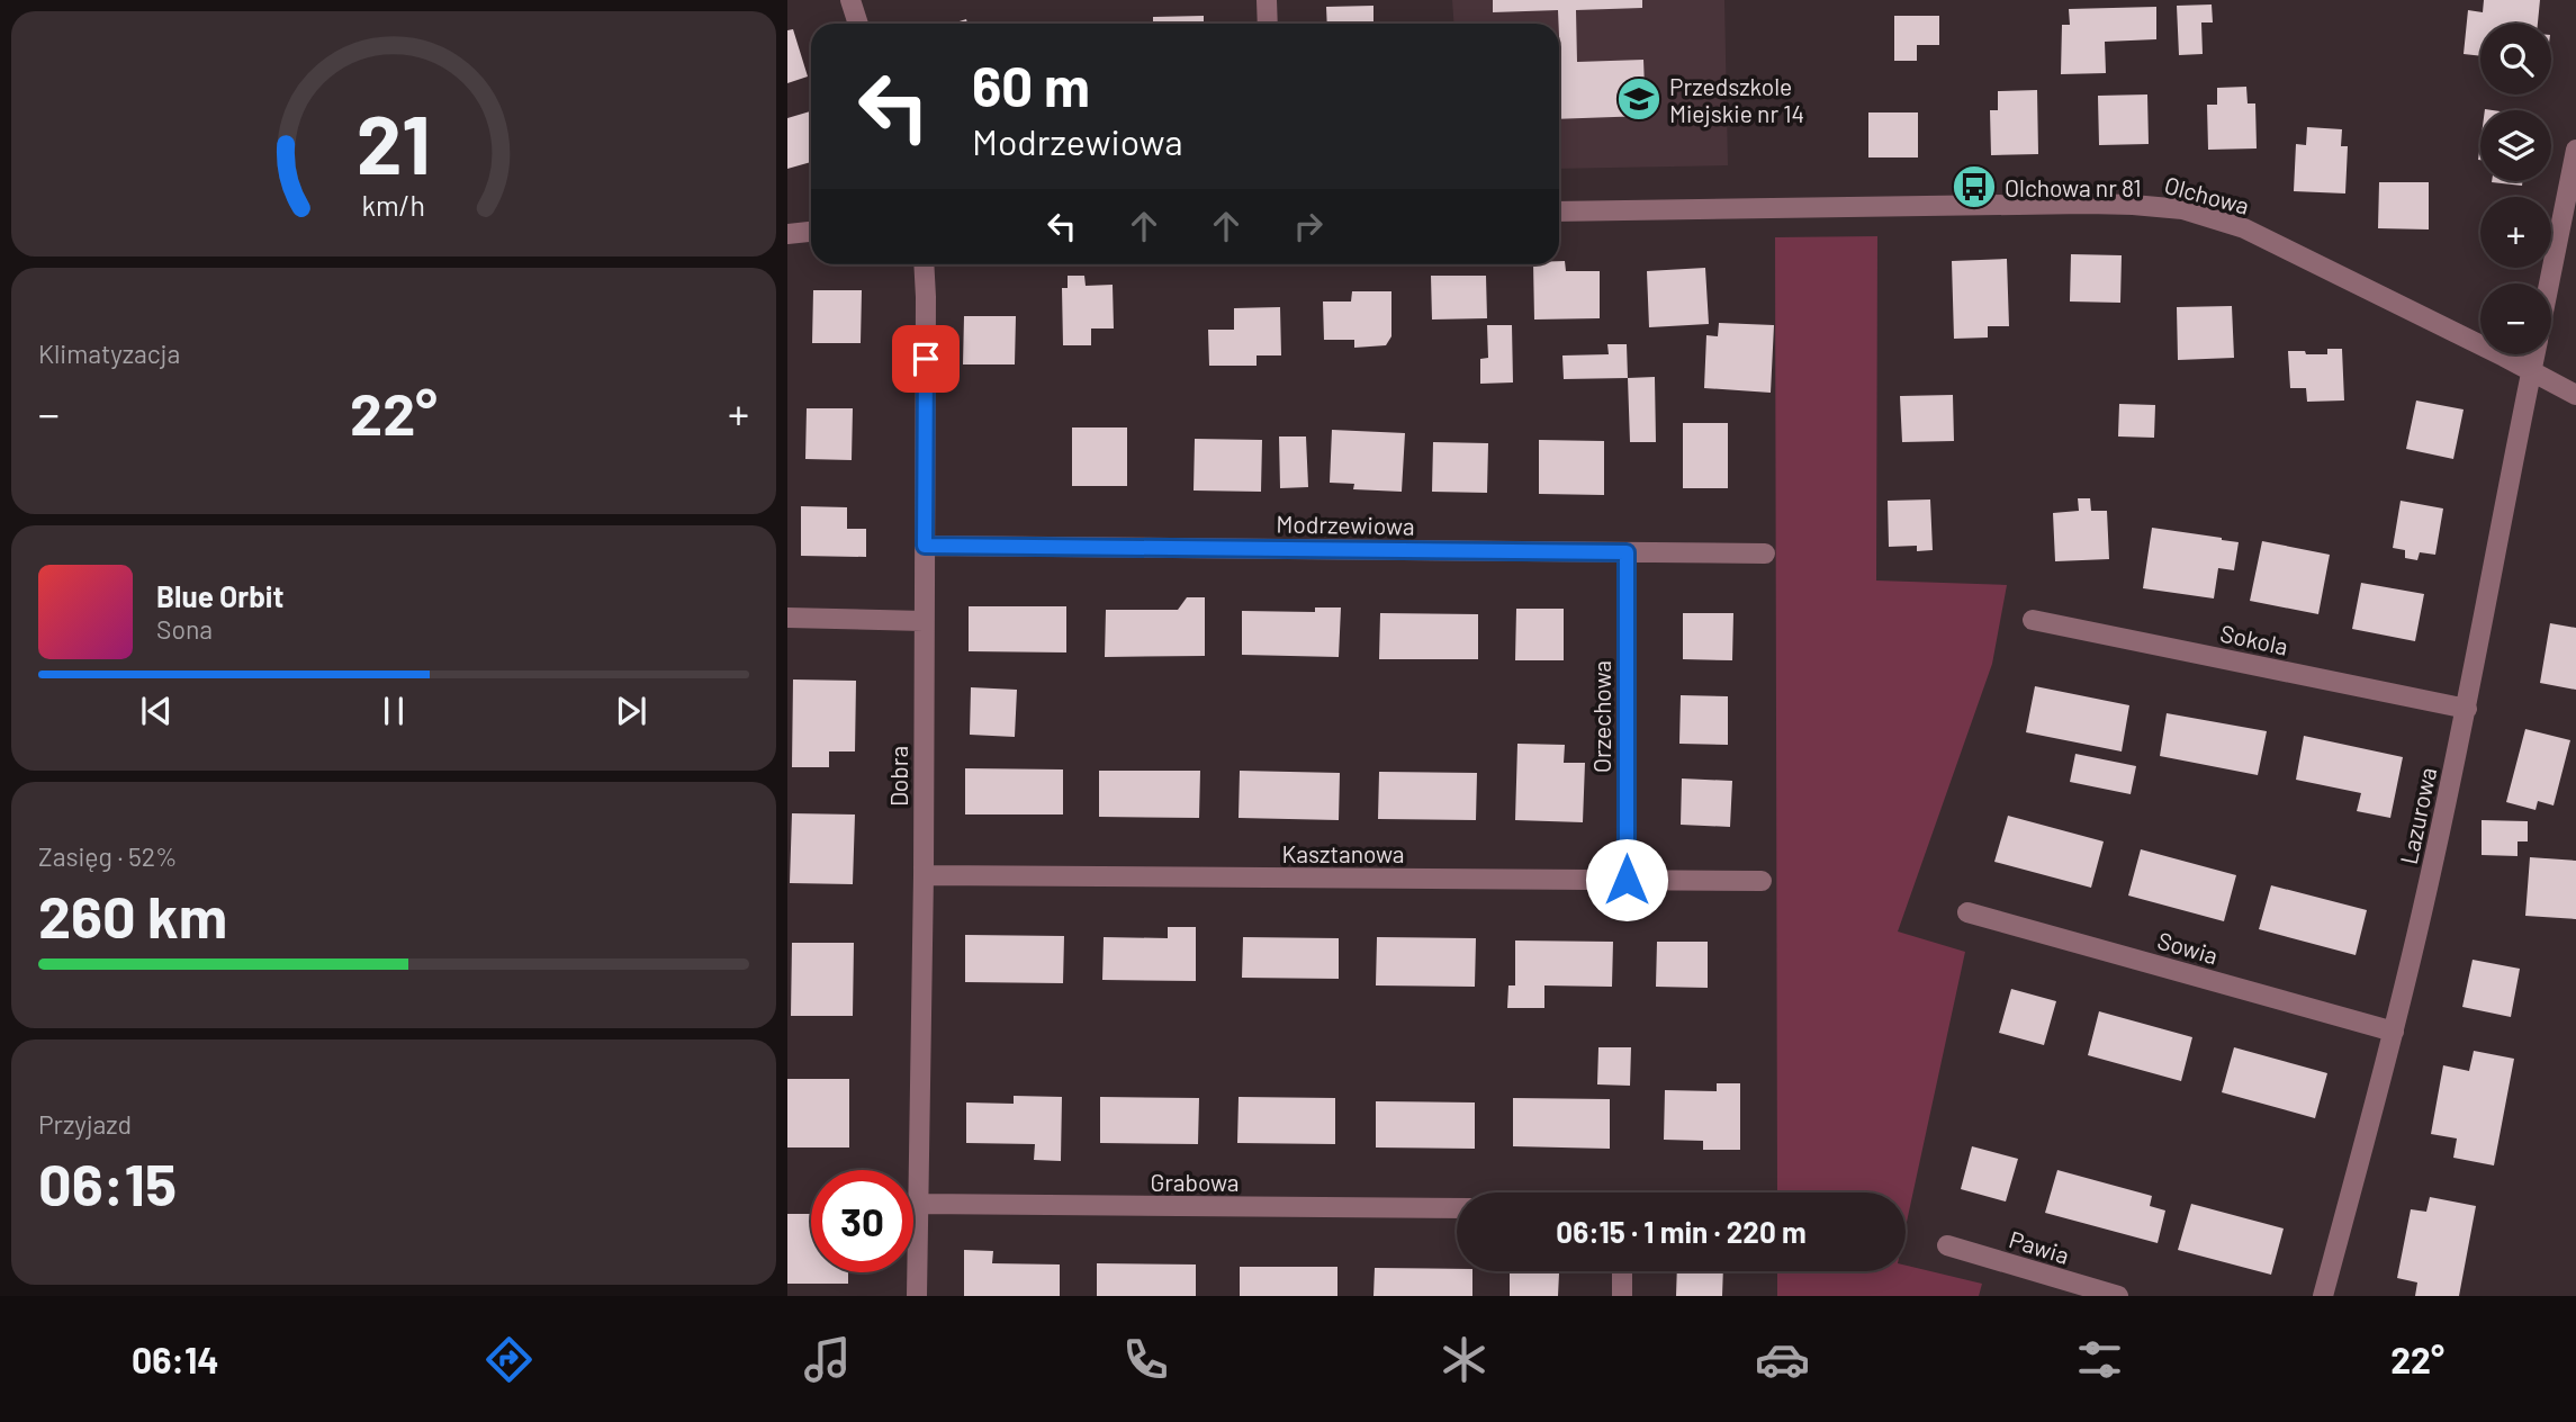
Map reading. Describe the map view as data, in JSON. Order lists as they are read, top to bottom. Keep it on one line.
{"streets":{"street":["Olchowa","Modrzewiowa","Sokola","Orzechowa","Dobra","Lazurowa","Kasztanowa","Sowia","Grabowa","Pawia"]},"crossings":[["Olchowa","Lazurowa"],["Modrzewiowa","Orzechowa"],["Modrzewiowa","Dobra"],["Sokola","Lazurowa"],["Orzechowa","Kasztanowa"],["Dobra","Kasztanowa"],["Dobra","Grabowa"],["Lazurowa","Sowia"]],"places":{"school or university":["Przedszkole Miejskie nr 14"],"bus stop":["Olchowa nr 81"]},"page":{"map_buttons":["+","−"],"turn":["60 m","Modrzewiowa"],"tile":["Klimatyzacja",["Zasięg · 52%","260 km"],["Przyjazd","06:15"]],"heat":["−","22°","+"],"song":["Blue Orbit","Sona"],"limit":"30","trip":"06:15 · 1 min · 220 m","tabs":["06:14","22°"],"gauge":["21","km/h"]}}
